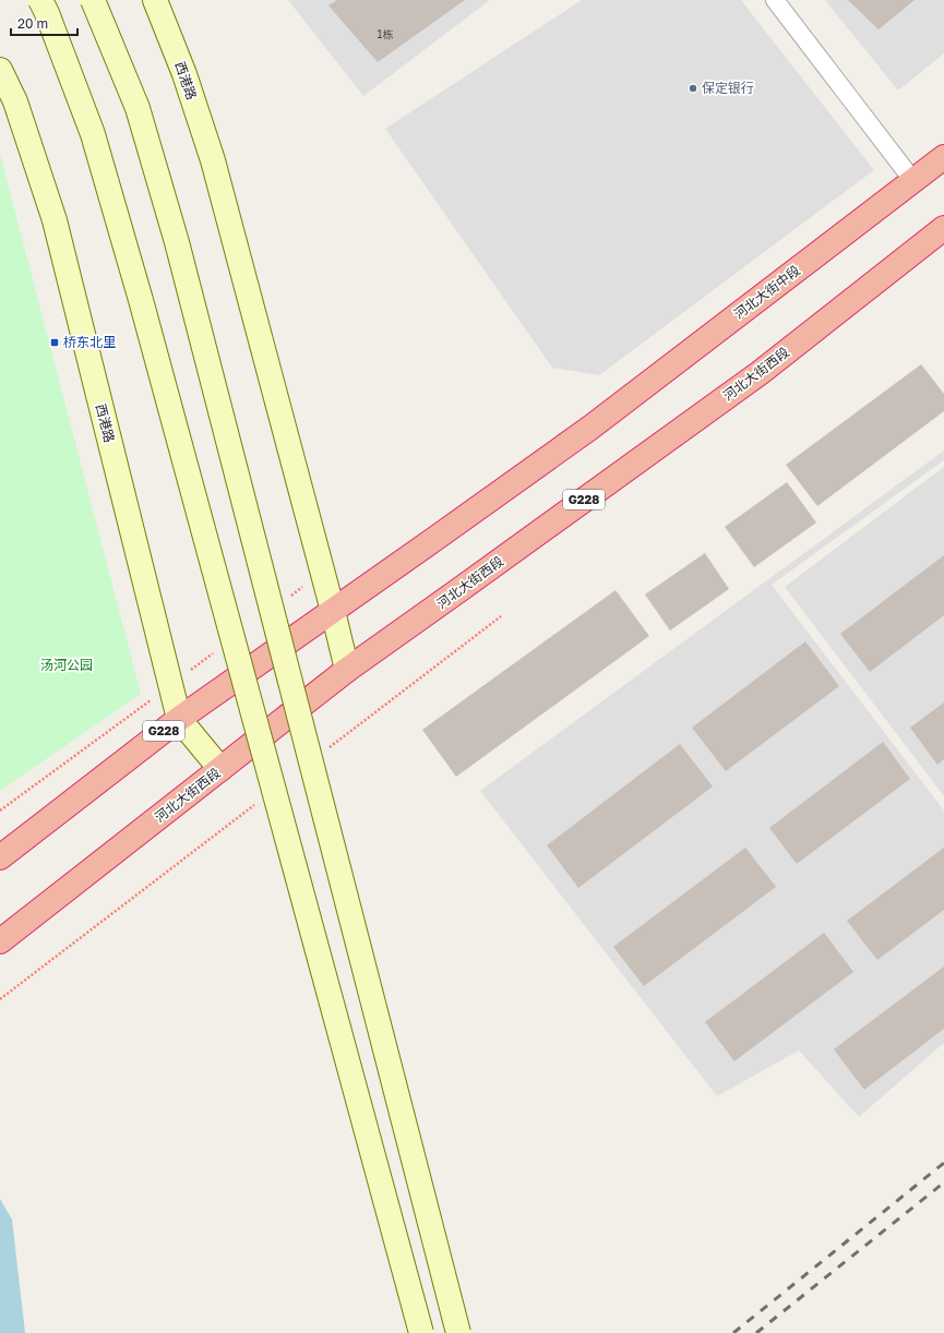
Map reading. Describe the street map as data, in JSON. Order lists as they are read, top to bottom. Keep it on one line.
{"streets":{"highway":["河北大街中段","河北大街西段","G228"],"main road":["西港路"]},"crossings":[["西港路","河北大街中段"],["西港路","河北大街西段"],["西港路","G228"],["河北大街中段","G228"]],"parks":["汤河公园"],"places":{"other":["保定银行"],"transit":["桥东北里"]},"house_numbers":["1栋"],"scale_bar":"20 m"}
